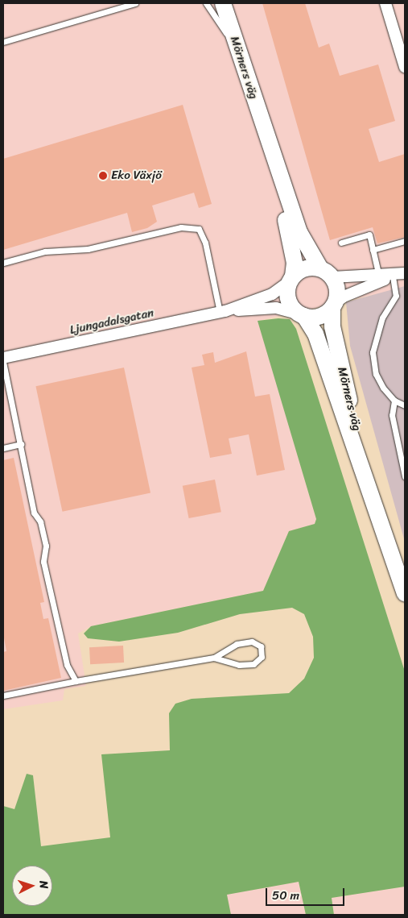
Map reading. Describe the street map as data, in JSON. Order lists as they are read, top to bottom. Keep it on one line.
{"streets":{"main road":["Mörners väg"],"street":["Ljungadalsgatan"]},"crossings":[["Mörners väg","Ljungadalsgatan"]],"places":["Eko Växjö"],"scale_bar":"50 m","north":"right"}
